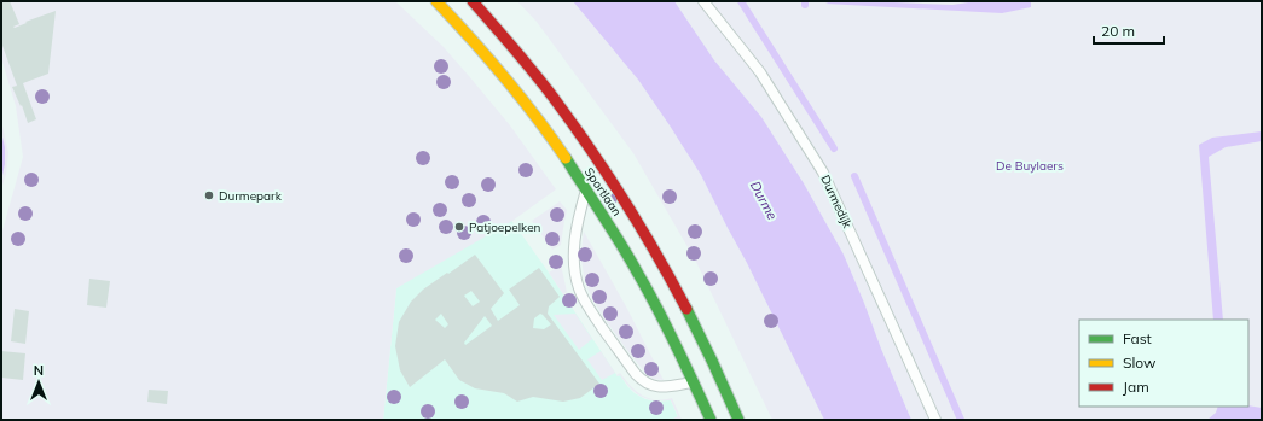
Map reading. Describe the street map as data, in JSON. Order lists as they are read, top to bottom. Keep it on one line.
{"streets":{"main road":["Sportlaan"],"lane":["Durmedijk"]},"water":["Durme"],"parks":["De Buylaers"],"places":["Durmepark","Patjoepelken"],"legend":["Fast","Slow","Jam"],"scale_bar":"20 m","north":"top"}
